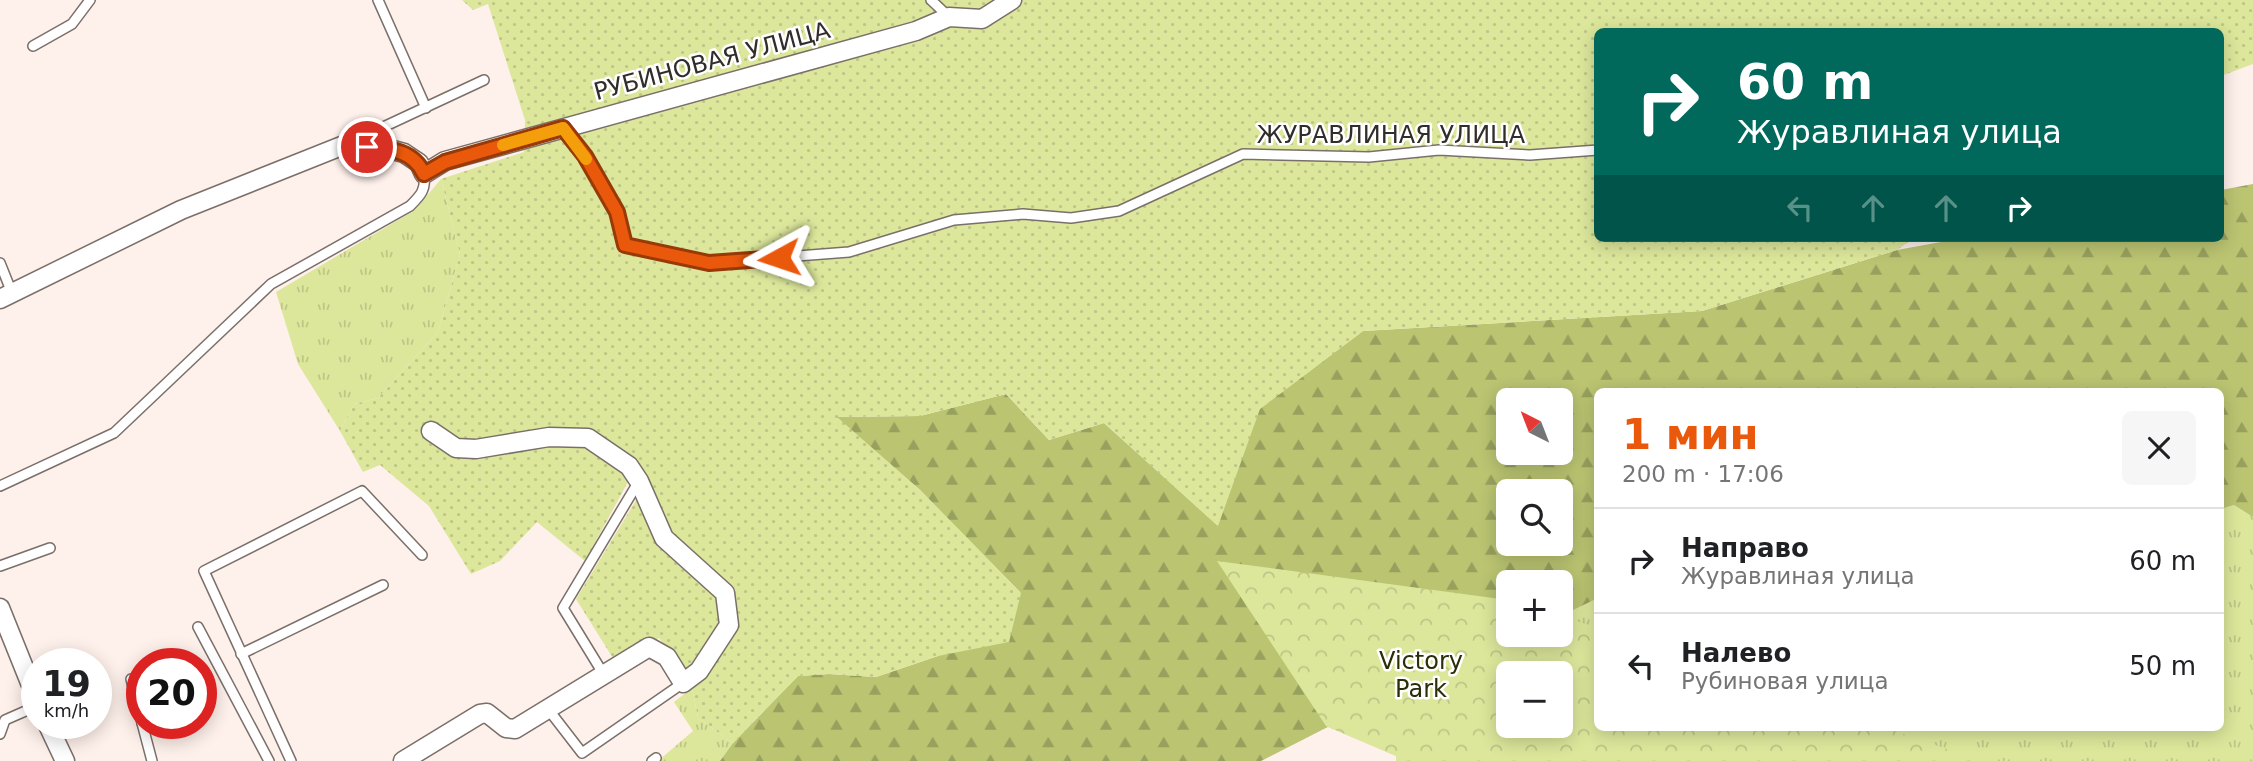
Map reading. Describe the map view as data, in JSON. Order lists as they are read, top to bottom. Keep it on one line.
{"streets":{"street":["РУБИНОВАЯ УЛИЦА"],"lane":["ЖУРАВЛИНАЯ УЛИЦА"]},"crossings":[["РУБИНОВАЯ УЛИЦА","ЖУРАВЛИНАЯ УЛИЦА"]],"parks":["Victory Park"],"north":"top left","page":{"turn":["60 m","Журавлиная улица"],"map_buttons":["+","−"],"heading":["1 мин","200 m · 17:06"],"list":[{"name":"Направо","note":"Журавлиная улица","value":"60 m"},{"name":"Налево","note":"Рубиновая улица","value":"50 m"}],"speed":"19 km/h","limit":"20"}}
